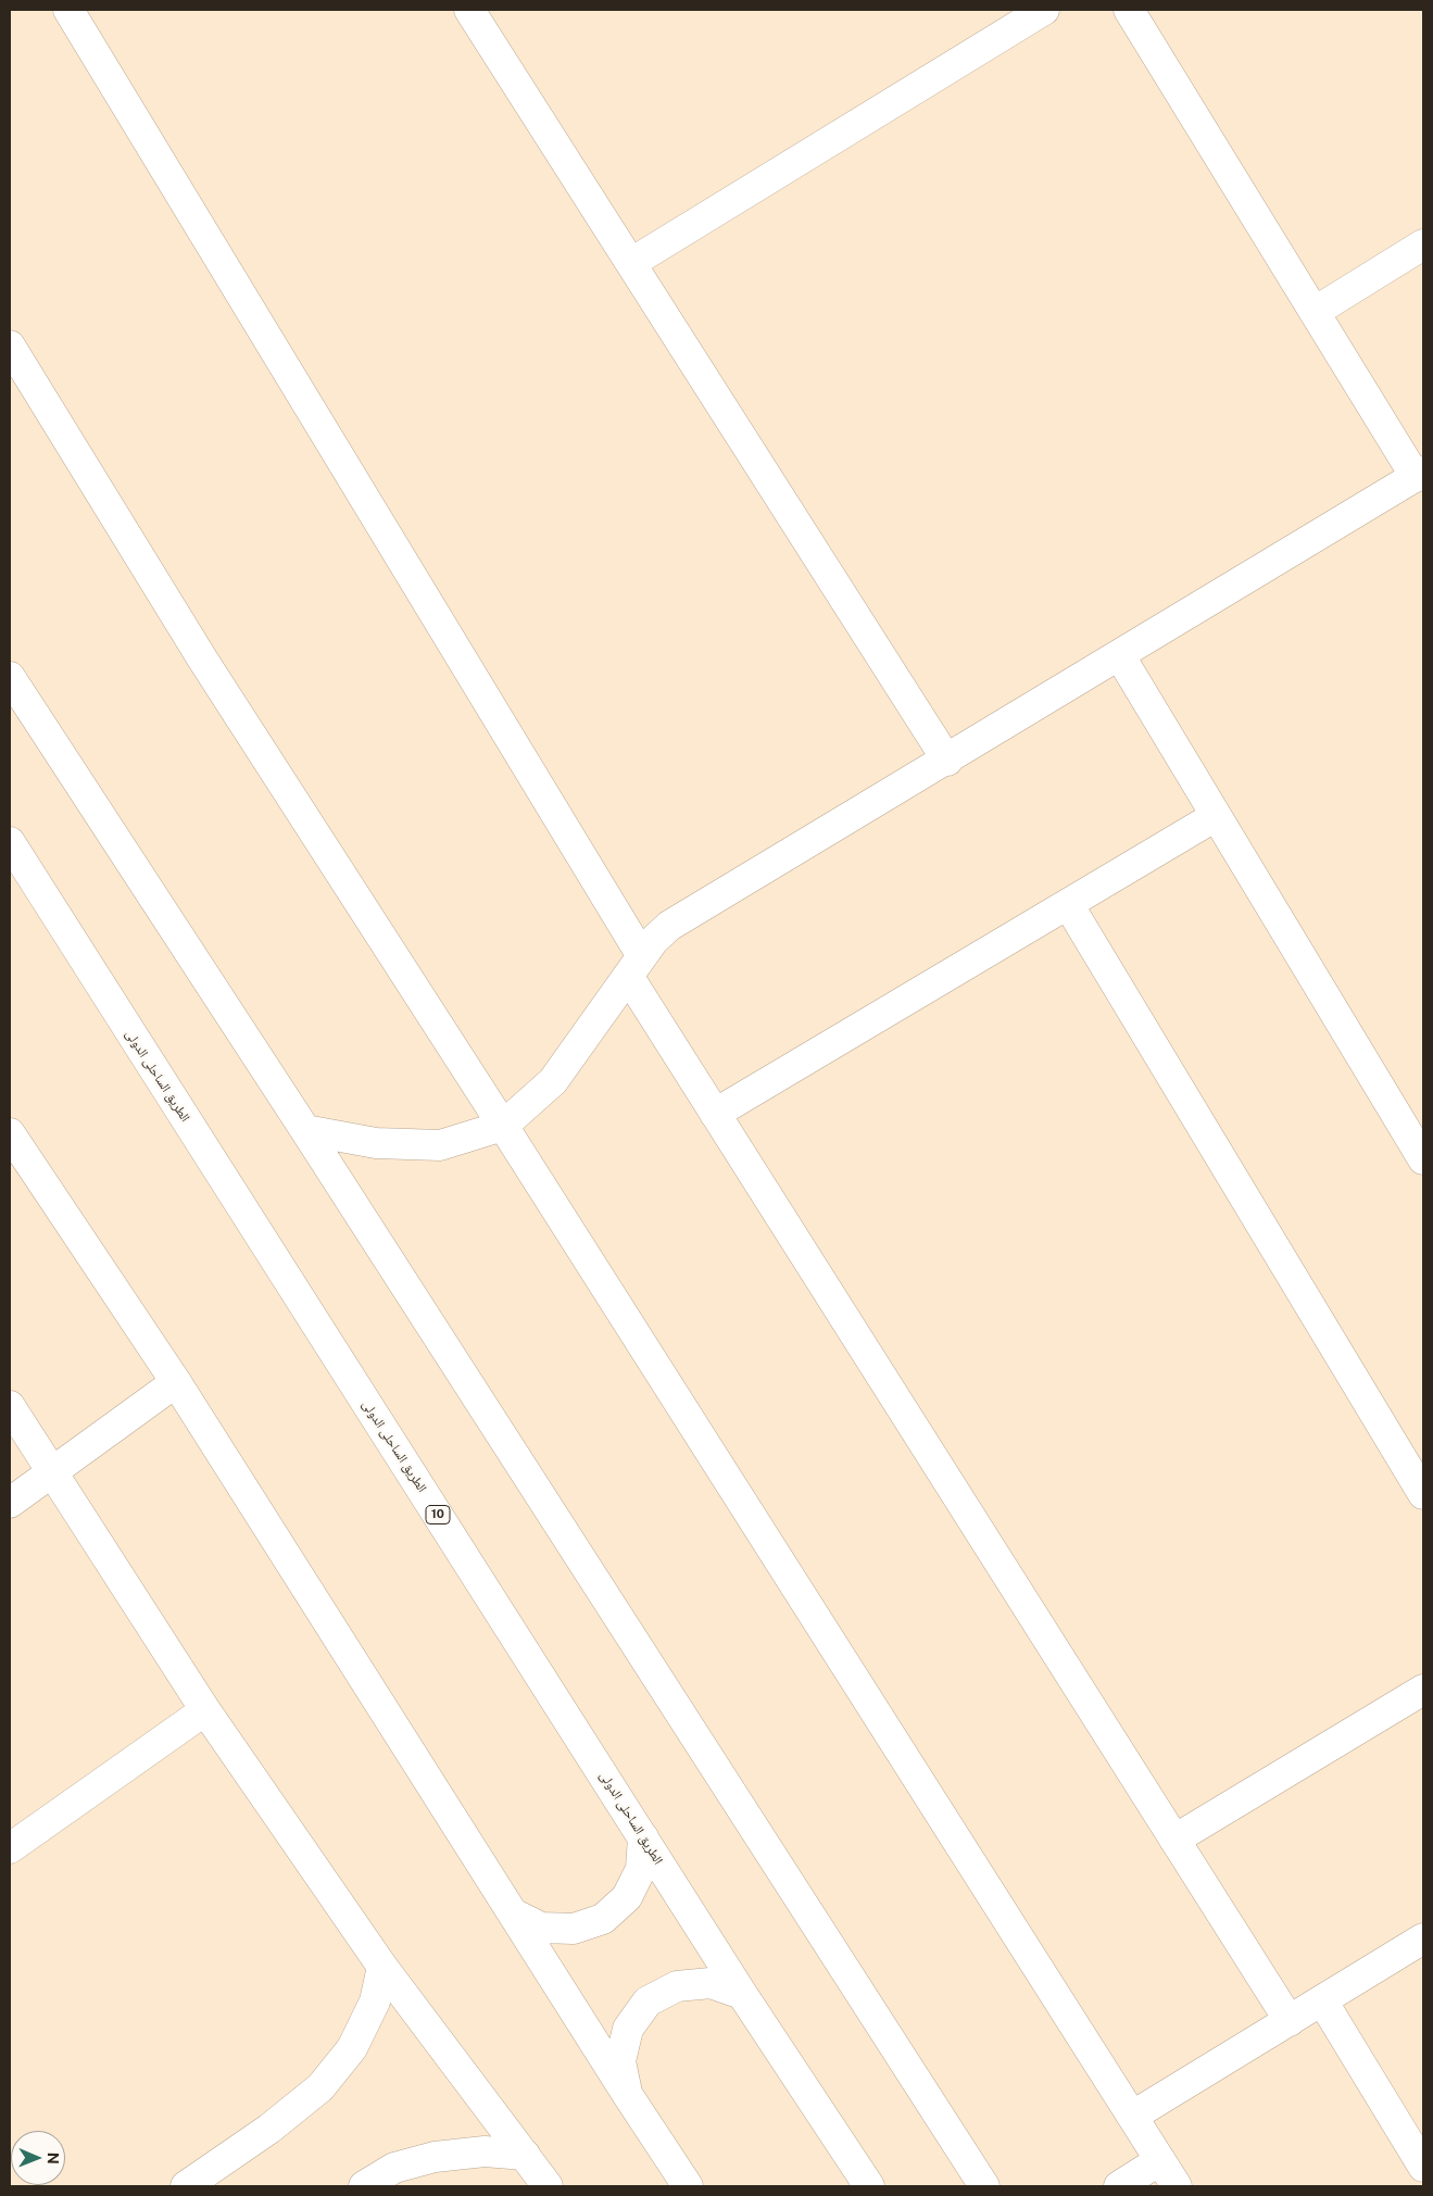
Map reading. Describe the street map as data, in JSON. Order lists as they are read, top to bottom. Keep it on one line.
{"streets":{"main road":["الطريق الساحلى الدولى","10"]},"north":"right"}
